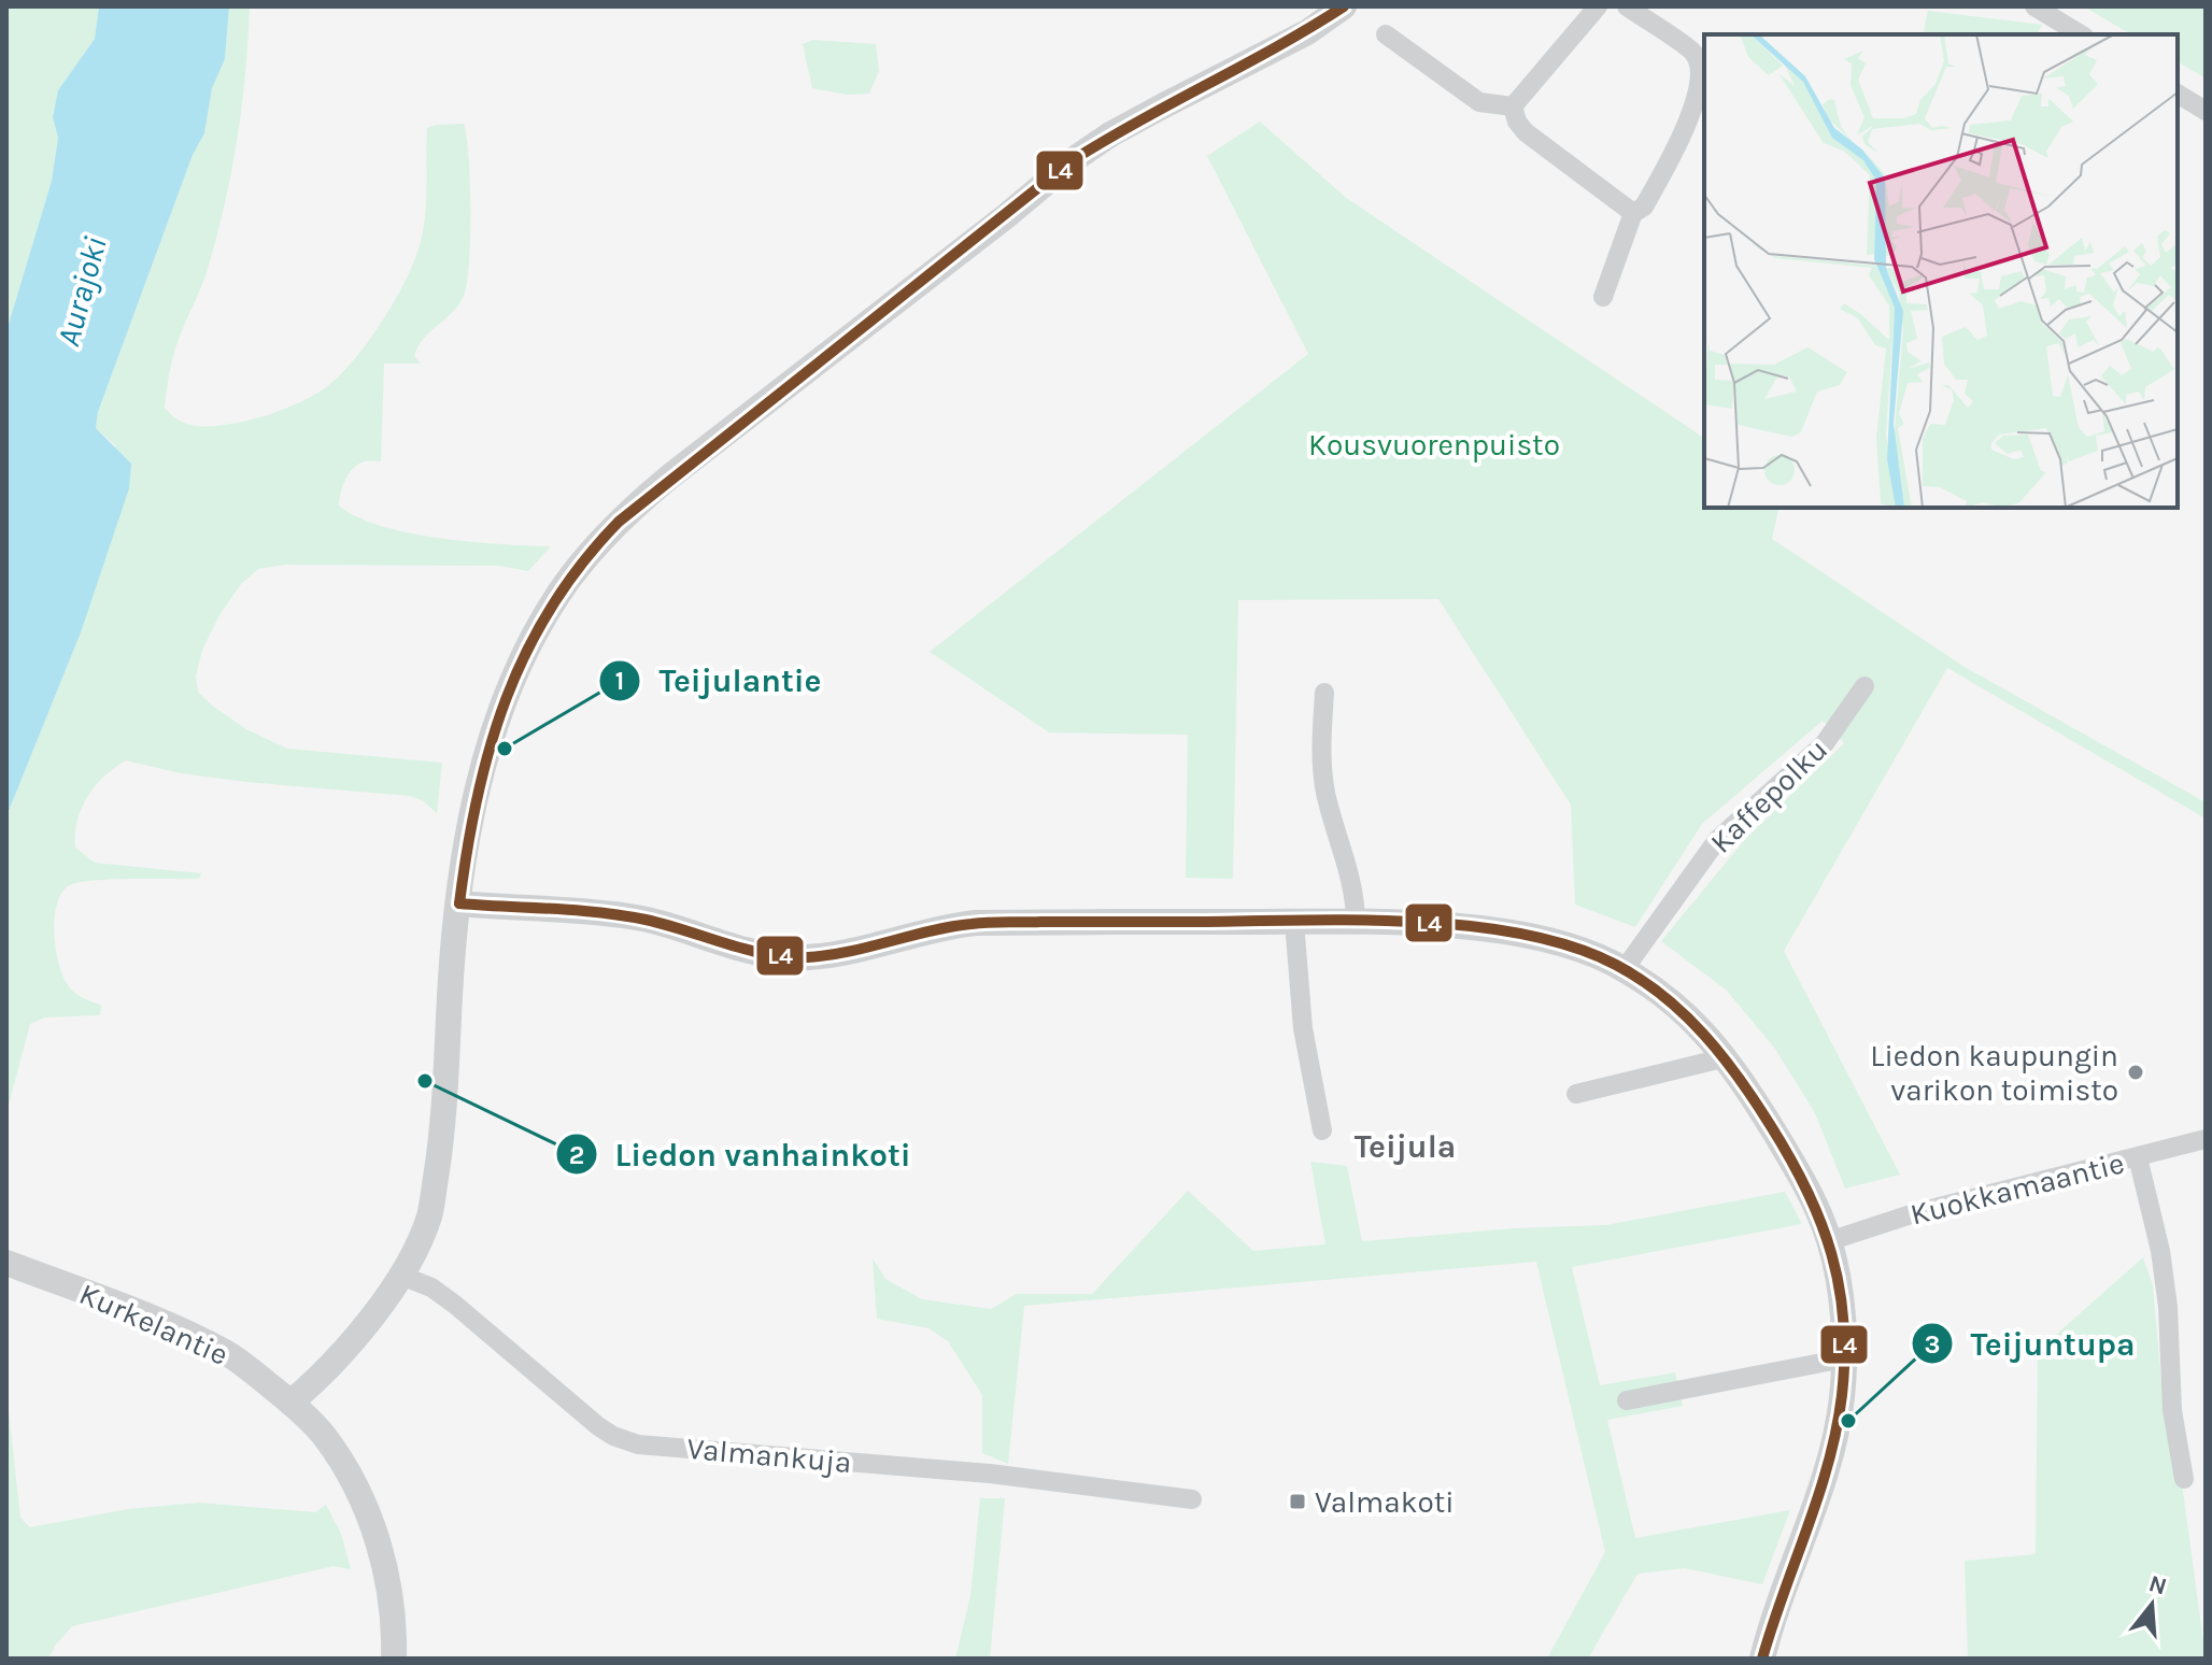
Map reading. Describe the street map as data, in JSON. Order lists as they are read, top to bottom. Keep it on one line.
{"streets":{"street":["Kaffepolku","Kuokkamaantie","Kurkelantie","Valmankuja"]},"districts":["Teijula"],"water":["Aurajoki"],"parks":["Kousvuorenpuisto"],"places":{"other":["Teijulantie","Liedon kaupungin varikon toimisto","Liedon vanhainkoti","Teijuntupa"],"transit":["Valmakoti"]},"lines":["transit line L4"],"north":"top"}
